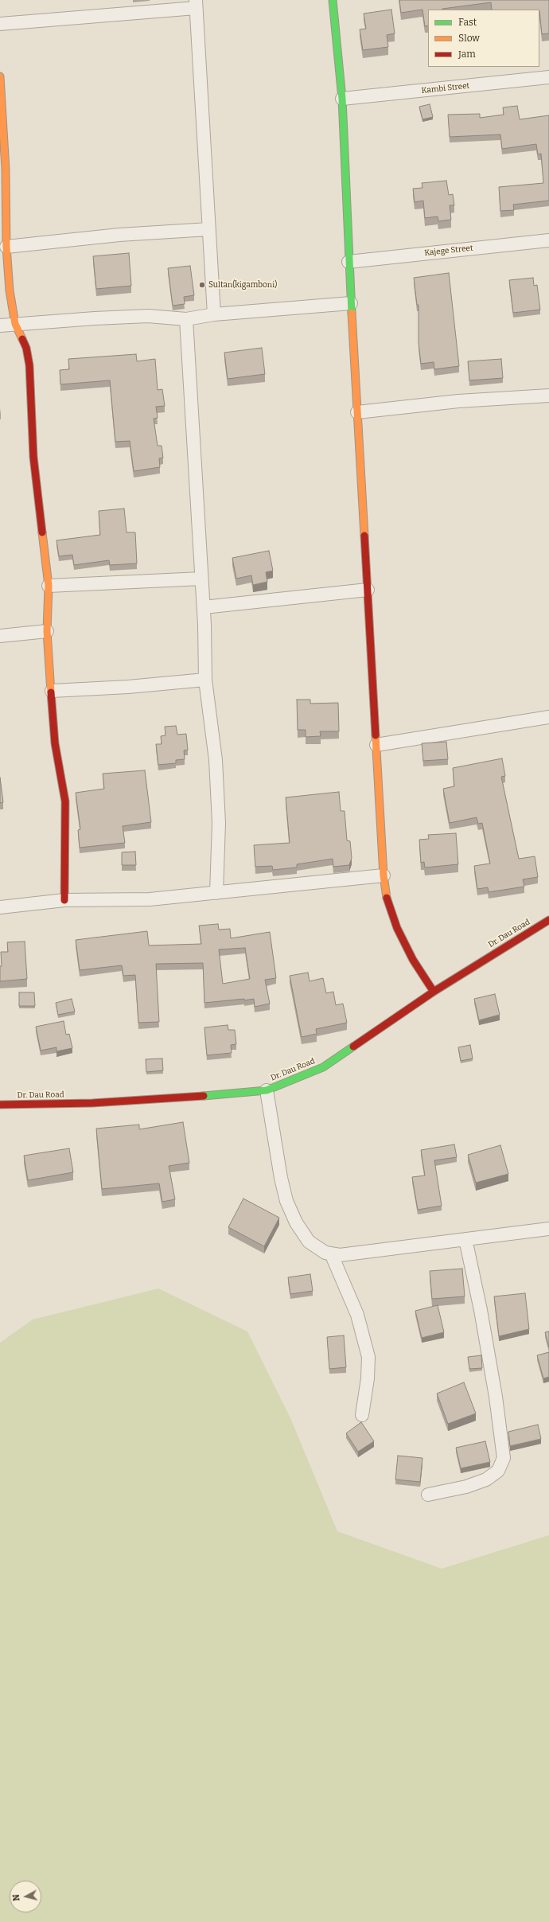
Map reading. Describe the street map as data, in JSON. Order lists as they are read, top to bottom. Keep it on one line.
{"streets":{"street":["Kambi Street","Kajege Street","Dr. Dau Road"]},"places":["Sultan(kigamboni)"],"legend":["Fast","Slow","Jam"],"north":"left"}
